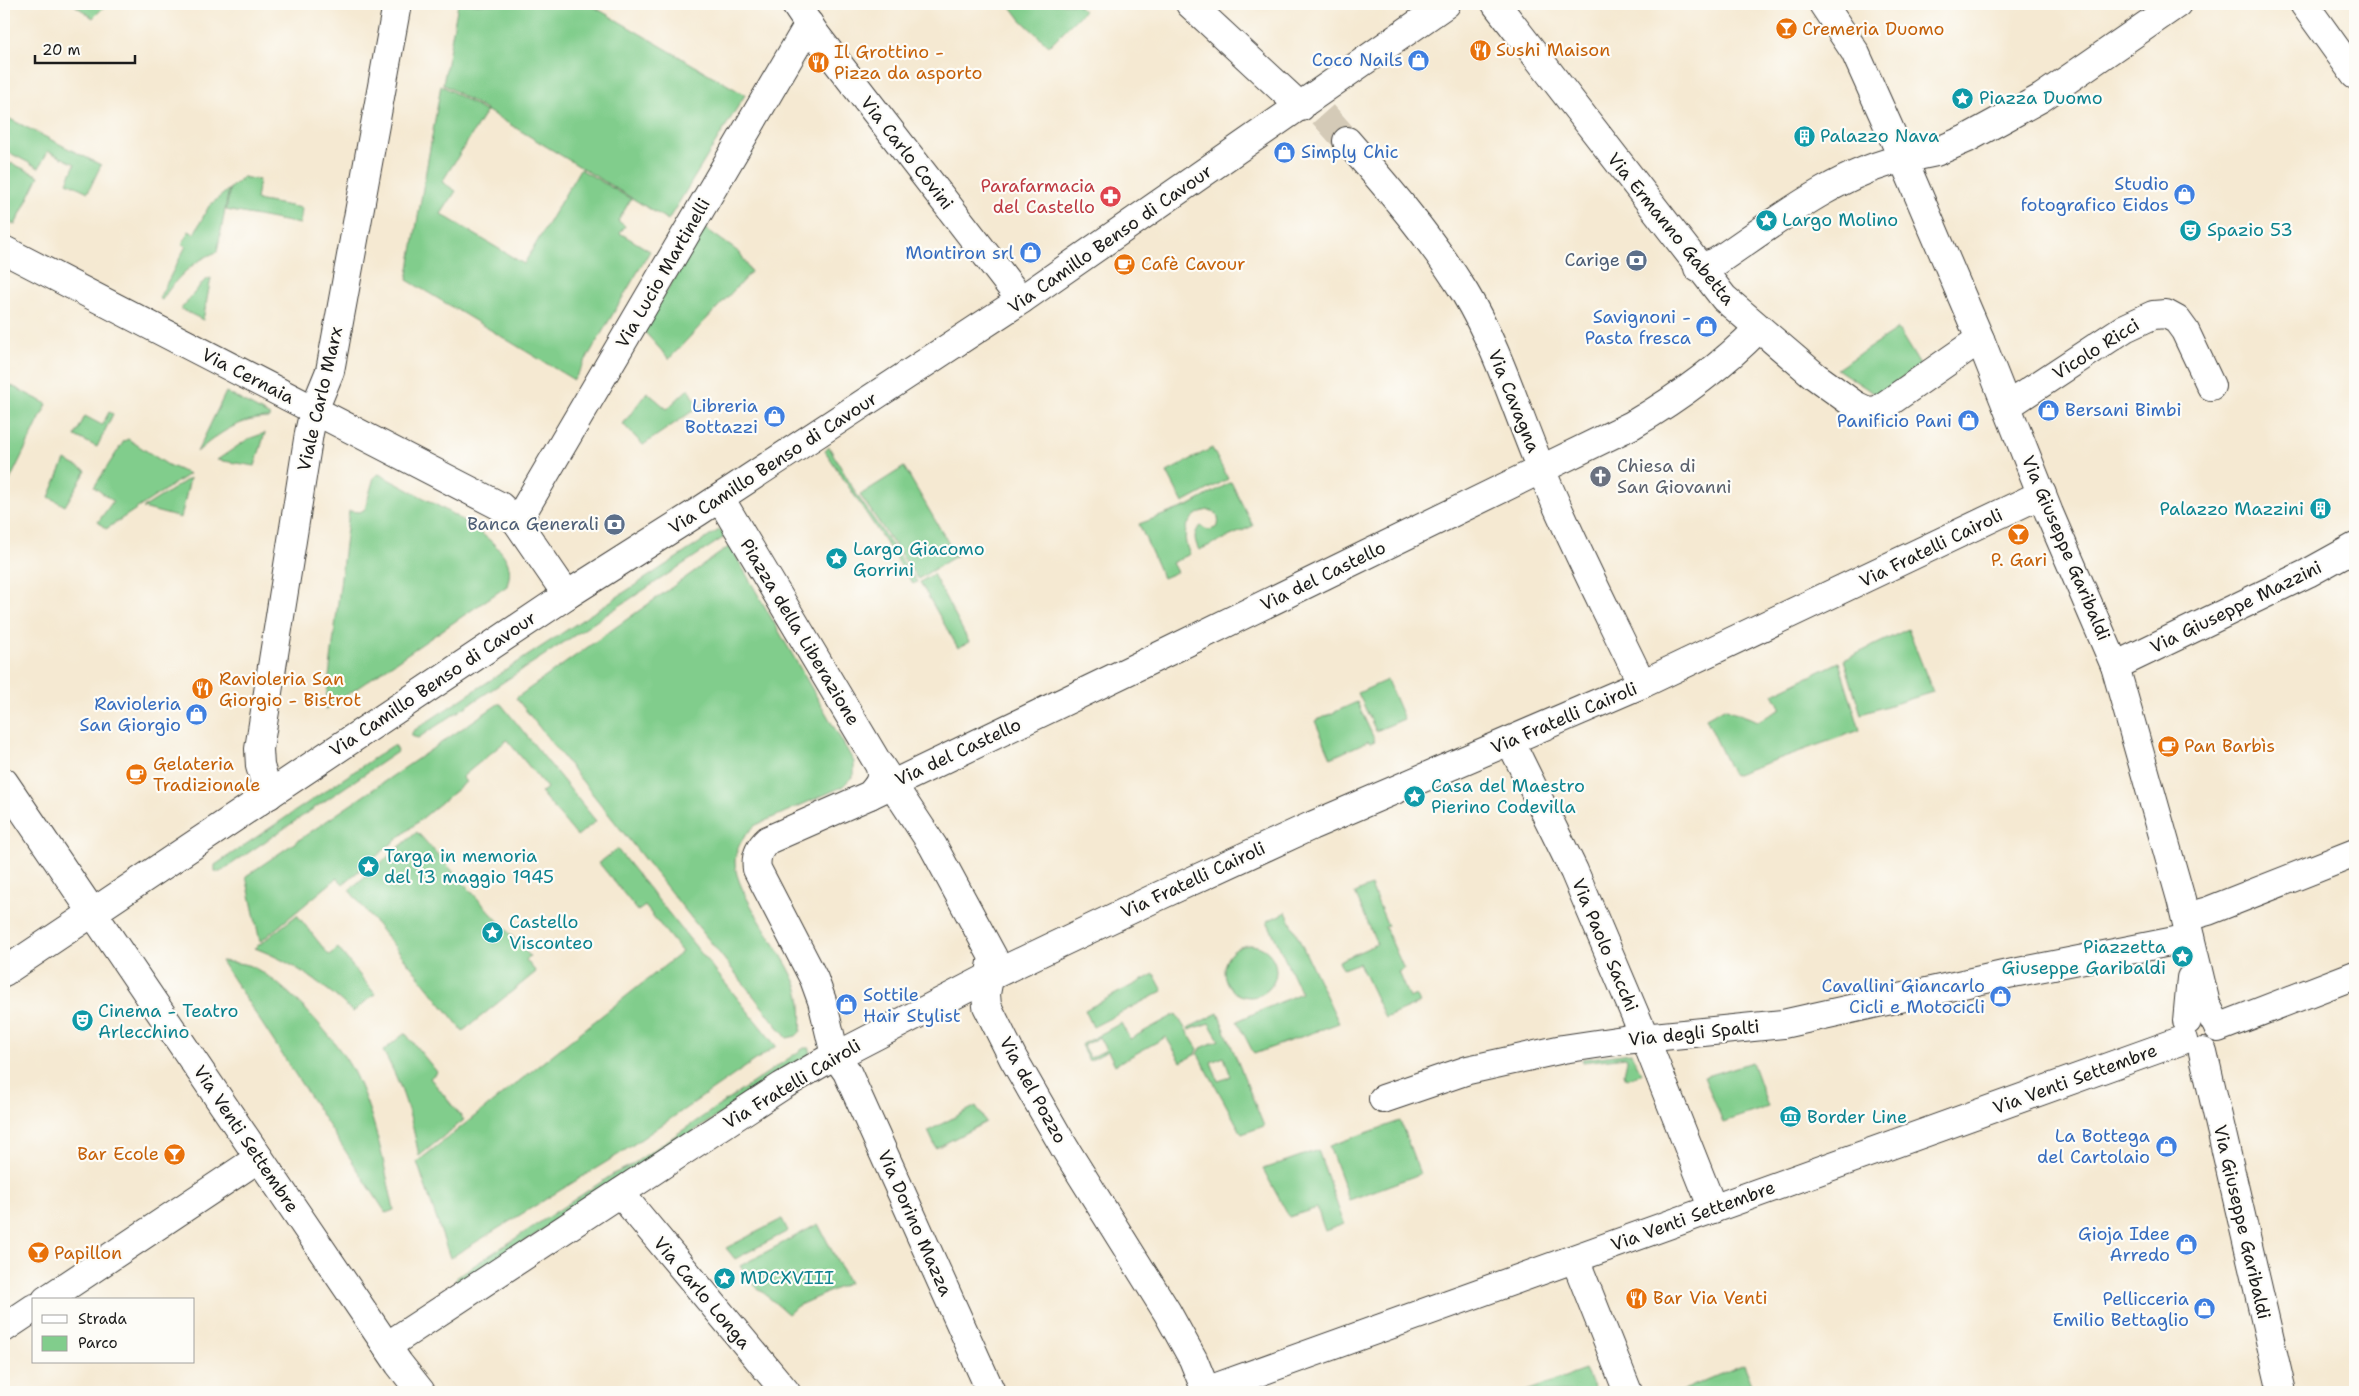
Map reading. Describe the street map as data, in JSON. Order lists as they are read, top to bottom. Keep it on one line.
{"streets":{"street":["Via Carlo Covini","Via Ermanno Gabetta","Via Camillo Benso di Cavour","Via Lucio Martinelli","Vicolo Ricci","Via Cernaia","Viale Carlo Marx","Via Cavagna","Via Fratelli Cairoli","Via Giuseppe Garibaldi","Via del Castello","Via Giuseppe Mazzini","Piazza della Liberazione","Via Paolo Sacchi","Via degli Spalti","Via Venti Settembre","Via del Pozzo","Via Dorino Mazza","Via Carlo Longa"]},"crossings":[["Via Carlo Covini","Via Camillo Benso di Cavour"],["Via Carlo Covini","Via Lucio Martinelli"],["Via Ermanno Gabetta","Via Giuseppe Garibaldi"],["Via Ermanno Gabetta","Via del Castello"],["Via Camillo Benso di Cavour","Via Cernaia"],["Via Camillo Benso di Cavour","Viale Carlo Marx"],["Via Camillo Benso di Cavour","Piazza della Liberazione"],["Via Camillo Benso di Cavour","Via Venti Settembre"],["Via Lucio Martinelli","Via Cernaia"],["Vicolo Ricci","Via Giuseppe Garibaldi"],["Via Cernaia","Viale Carlo Marx"],["Via Cavagna","Via Fratelli Cairoli"],["Via Cavagna","Via del Castello"],["Via Fratelli Cairoli","Via Giuseppe Garibaldi"],["Via Fratelli Cairoli","Via Paolo Sacchi"],["Via Fratelli Cairoli","Via Venti Settembre"],["Via Fratelli Cairoli","Via del Pozzo"],["Via Fratelli Cairoli","Via Dorino Mazza"],["Via Fratelli Cairoli","Via Carlo Longa"],["Via Giuseppe Garibaldi","Via Giuseppe Mazzini"],["Via Giuseppe Garibaldi","Via degli Spalti"],["Via Giuseppe Garibaldi","Via Venti Settembre"],["Via del Castello","Piazza della Liberazione"],["Via del Castello","Via del Pozzo"],["Piazza della Liberazione","Via del Pozzo"],["Via Paolo Sacchi","Via degli Spalti"],["Via Paolo Sacchi","Via Venti Settembre"],["Via Venti Settembre","Via del Pozzo"]],"places":{"bar":["Cremeria Duomo","P. Gari","Bar Ecole","Papillon"],"restaurant":["Sushi Maison","Il Grottino - Pizza da asporto","Ravioleria San Giorgio - Bistrot","Bar Via Venti"],"shop":["Coco Nails","Simply Chic","Studio fotografico Eidos","Montiron srl","Savignoni - Pasta fresca","Bersani Bimbi","Libreria Bottazzi","Panificio Pani","Ravioleria San Giorgio","Cavallini Giancarlo Cicli e Motocicli","Sottile Hair Stylist","La Bottega del Cartolaio","Gioja Idee Arredo","Pellicceria Emilio Bettaglio"],"place":["Piazza Duomo","Largo Molino","Largo Giacomo Gorrini","Casa del Maestro Pierino Codevilla","Targa in memoria del 13 maggio 1945","Castello Visconteo","Piazzetta Giuseppe Garibaldi","MDCXVIII"],"building":["Palazzo Nava","Palazzo Mazzini"],"pharmacy":["Parafarmacia del Castello"],"theatre":["Spazio 53","Cinema - Teatro Arlecchino"],"bank":["Carige","Banca Generali"],"cafe":["Cafè Cavour","Pan Barbìs","Gelateria Tradizionale"],"church":["Chiesa di San Giovanni"],"museum":["Border Line"]},"legend":["Strada","Parco"],"scale_bar":"20 m"}
